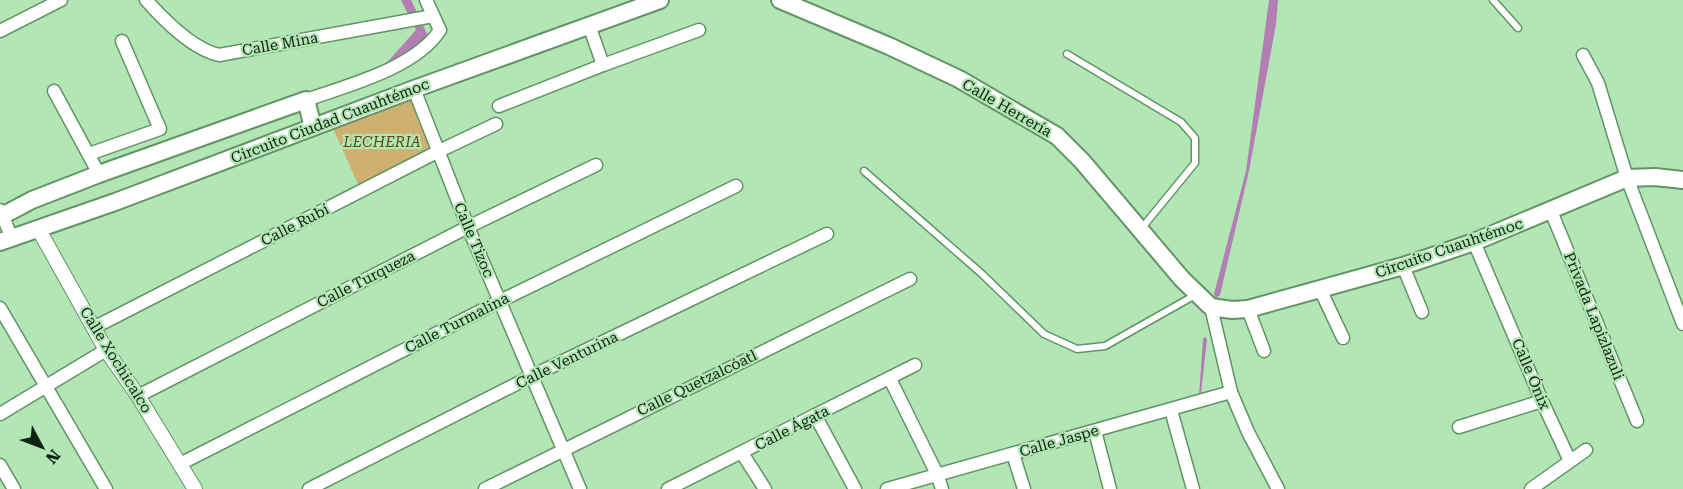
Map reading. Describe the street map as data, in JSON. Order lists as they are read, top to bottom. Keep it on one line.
{"streets":{"main road":["Calle Herrería","Circuito Ciudad Cuauhtémoc","Circuito Cuauhtémoc"],"street":["Calle Mina","Calle Rubí","Calle Tizoc","Calle Turqueza","Privada Lapizlazuli","Calle Turmalina","Calle Xochicalco","Calle Venturina","Calle Ónix","Calle Quetzalcóatl","Calle Ágata","Calle Jaspe"]},"crossings":[["Calle Herrería","Circuito Cuauhtémoc"],["Circuito Ciudad Cuauhtémoc","Calle Tizoc"],["Circuito Ciudad Cuauhtémoc","Calle Xochicalco"],["Calle Rubí","Calle Tizoc"],["Calle Rubí","Calle Xochicalco"],["Calle Tizoc","Calle Turqueza"],["Calle Tizoc","Calle Turmalina"],["Calle Tizoc","Calle Venturina"],["Calle Tizoc","Calle Quetzalcóatl"],["Circuito Cuauhtémoc","Privada Lapizlazuli"],["Circuito Cuauhtémoc","Calle Ónix"],["Calle Turqueza","Calle Xochicalco"],["Calle Turmalina","Calle Xochicalco"]],"parks":["LECHERIA"],"north":"bottom right"}
